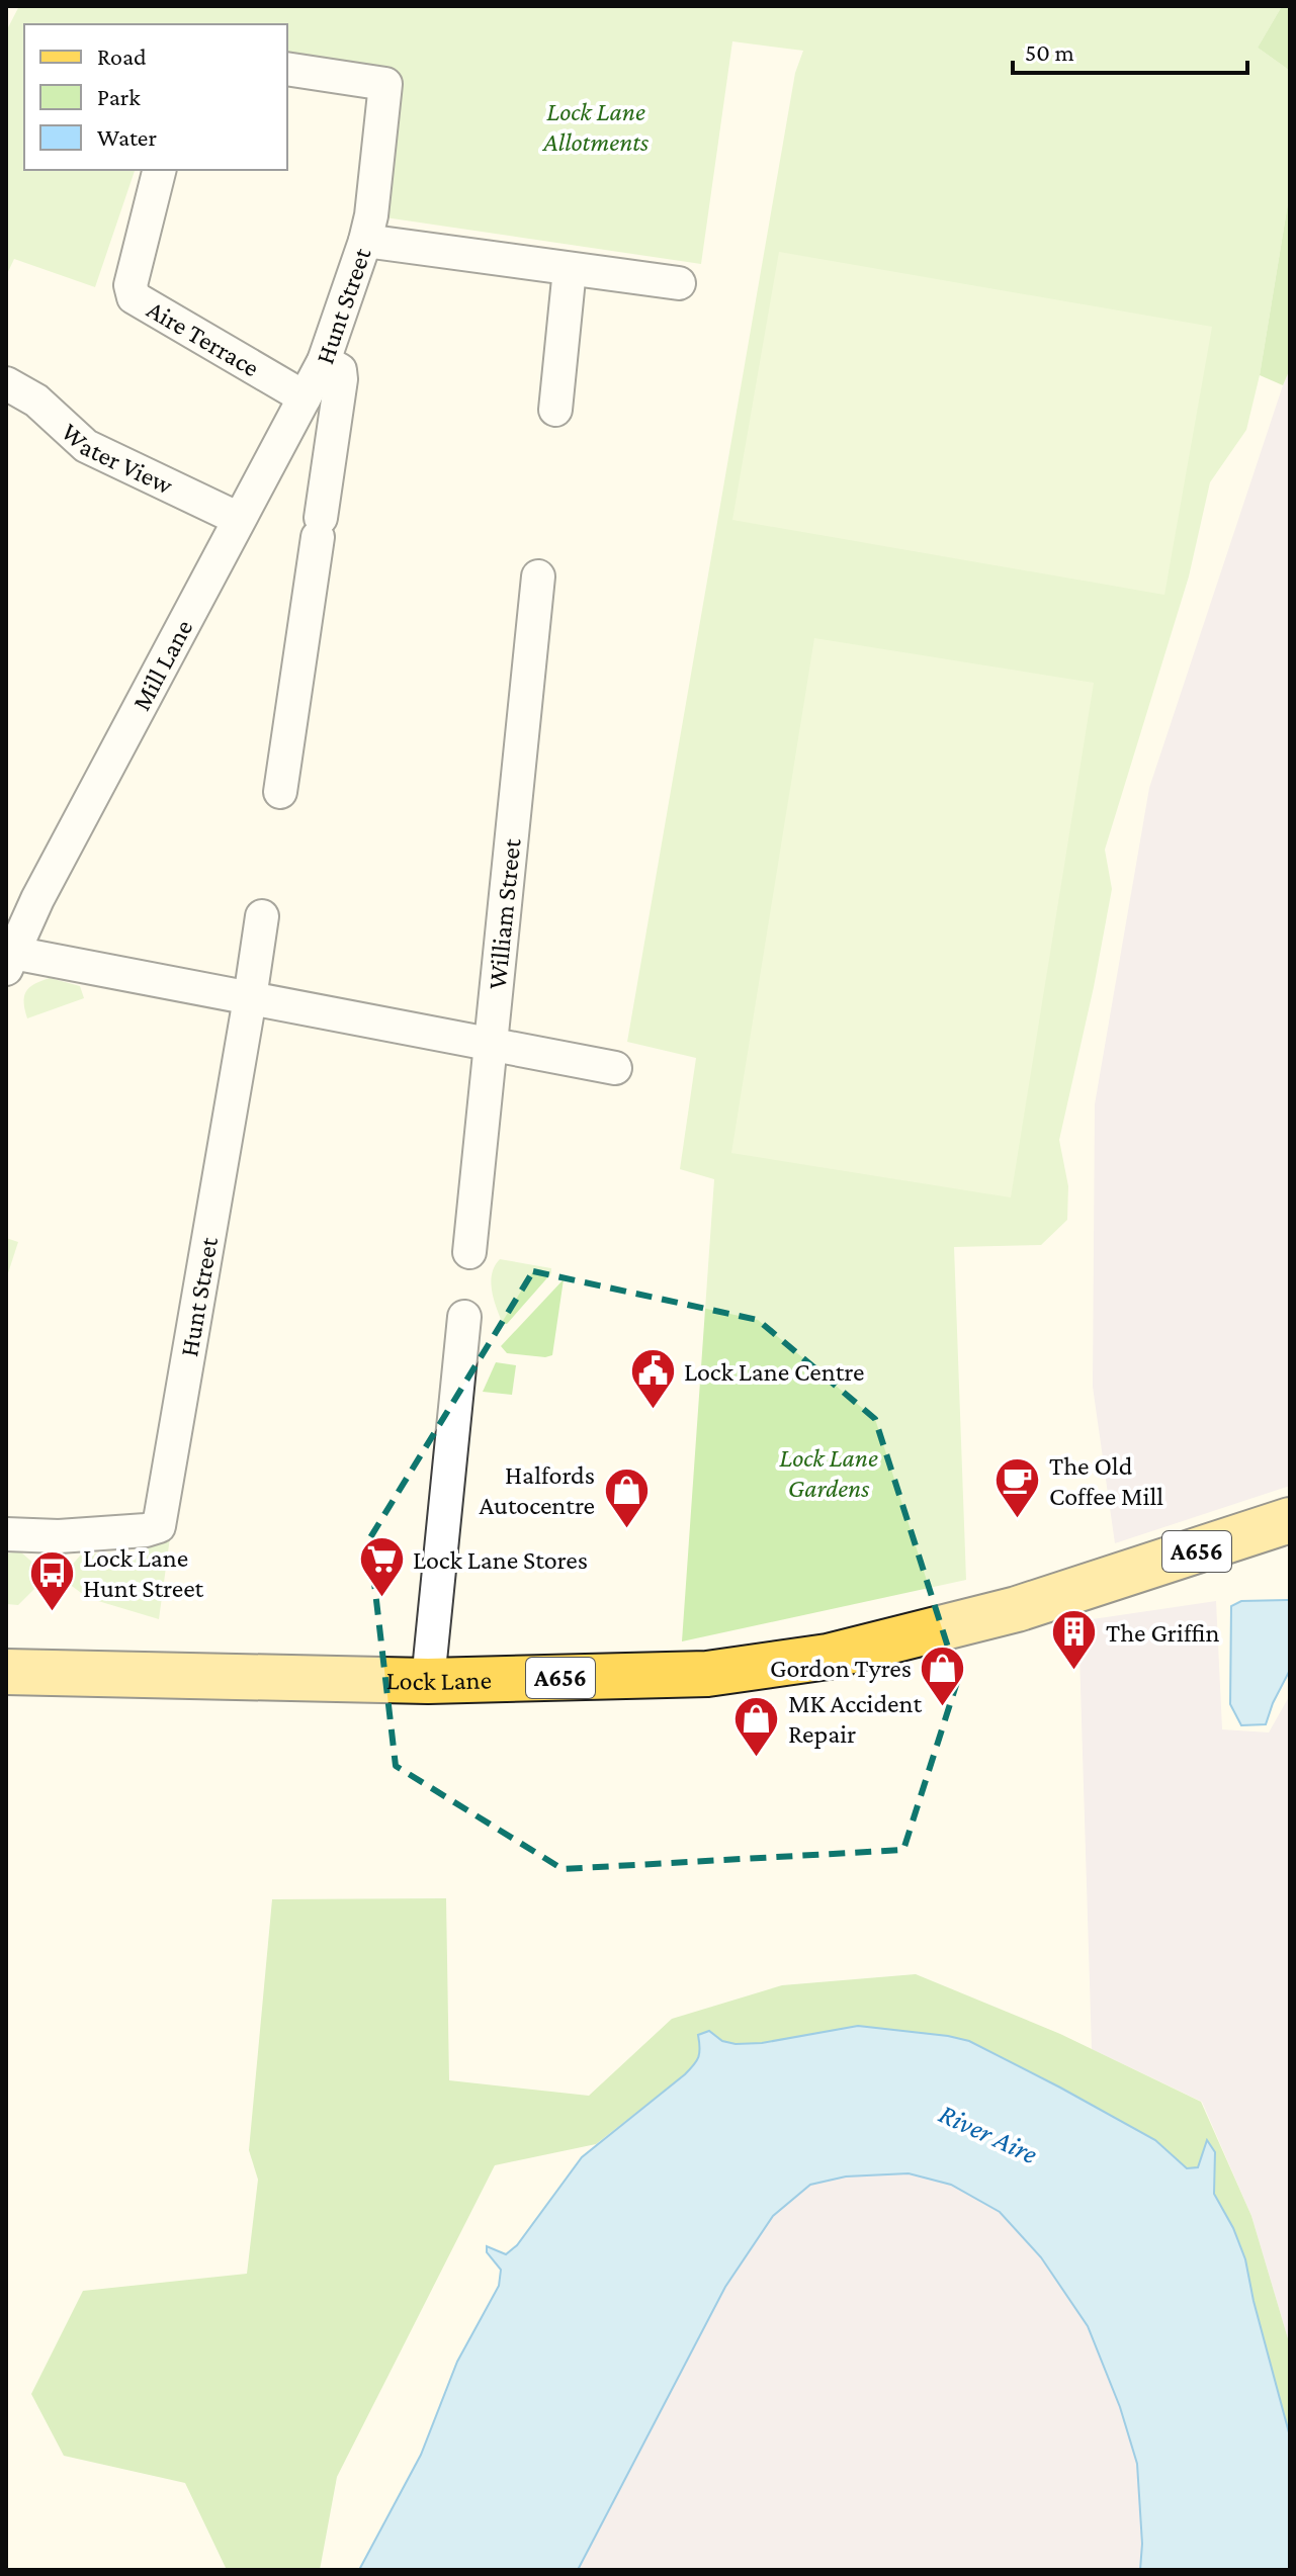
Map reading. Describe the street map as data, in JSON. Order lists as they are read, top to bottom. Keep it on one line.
{"streets":{"main road":["A656","Lock Lane"],"street":["Hunt Street","Aire Terrace","Water View","Mill Lane","William Street"]},"crossings":[["Hunt Street","Mill Lane"],["Aire Terrace","Mill Lane"],["Water View","Mill Lane"]],"water":["River Aire"],"parks":["Lock Lane Allotments","Lock Lane Gardens"],"places":{"public building":["Lock Lane Centre"],"cafe":["The Old Coffee Mill"],"shop":["Halfords Autocentre","Gordon Tyres","MK Accident Repair"],"supermarket":["Lock Lane Stores"],"bus stop":["Lock Lane Hunt Street"],"building":["The Griffin"]},"legend":["Road","Park","Water"],"scale_bar":"50 m"}
